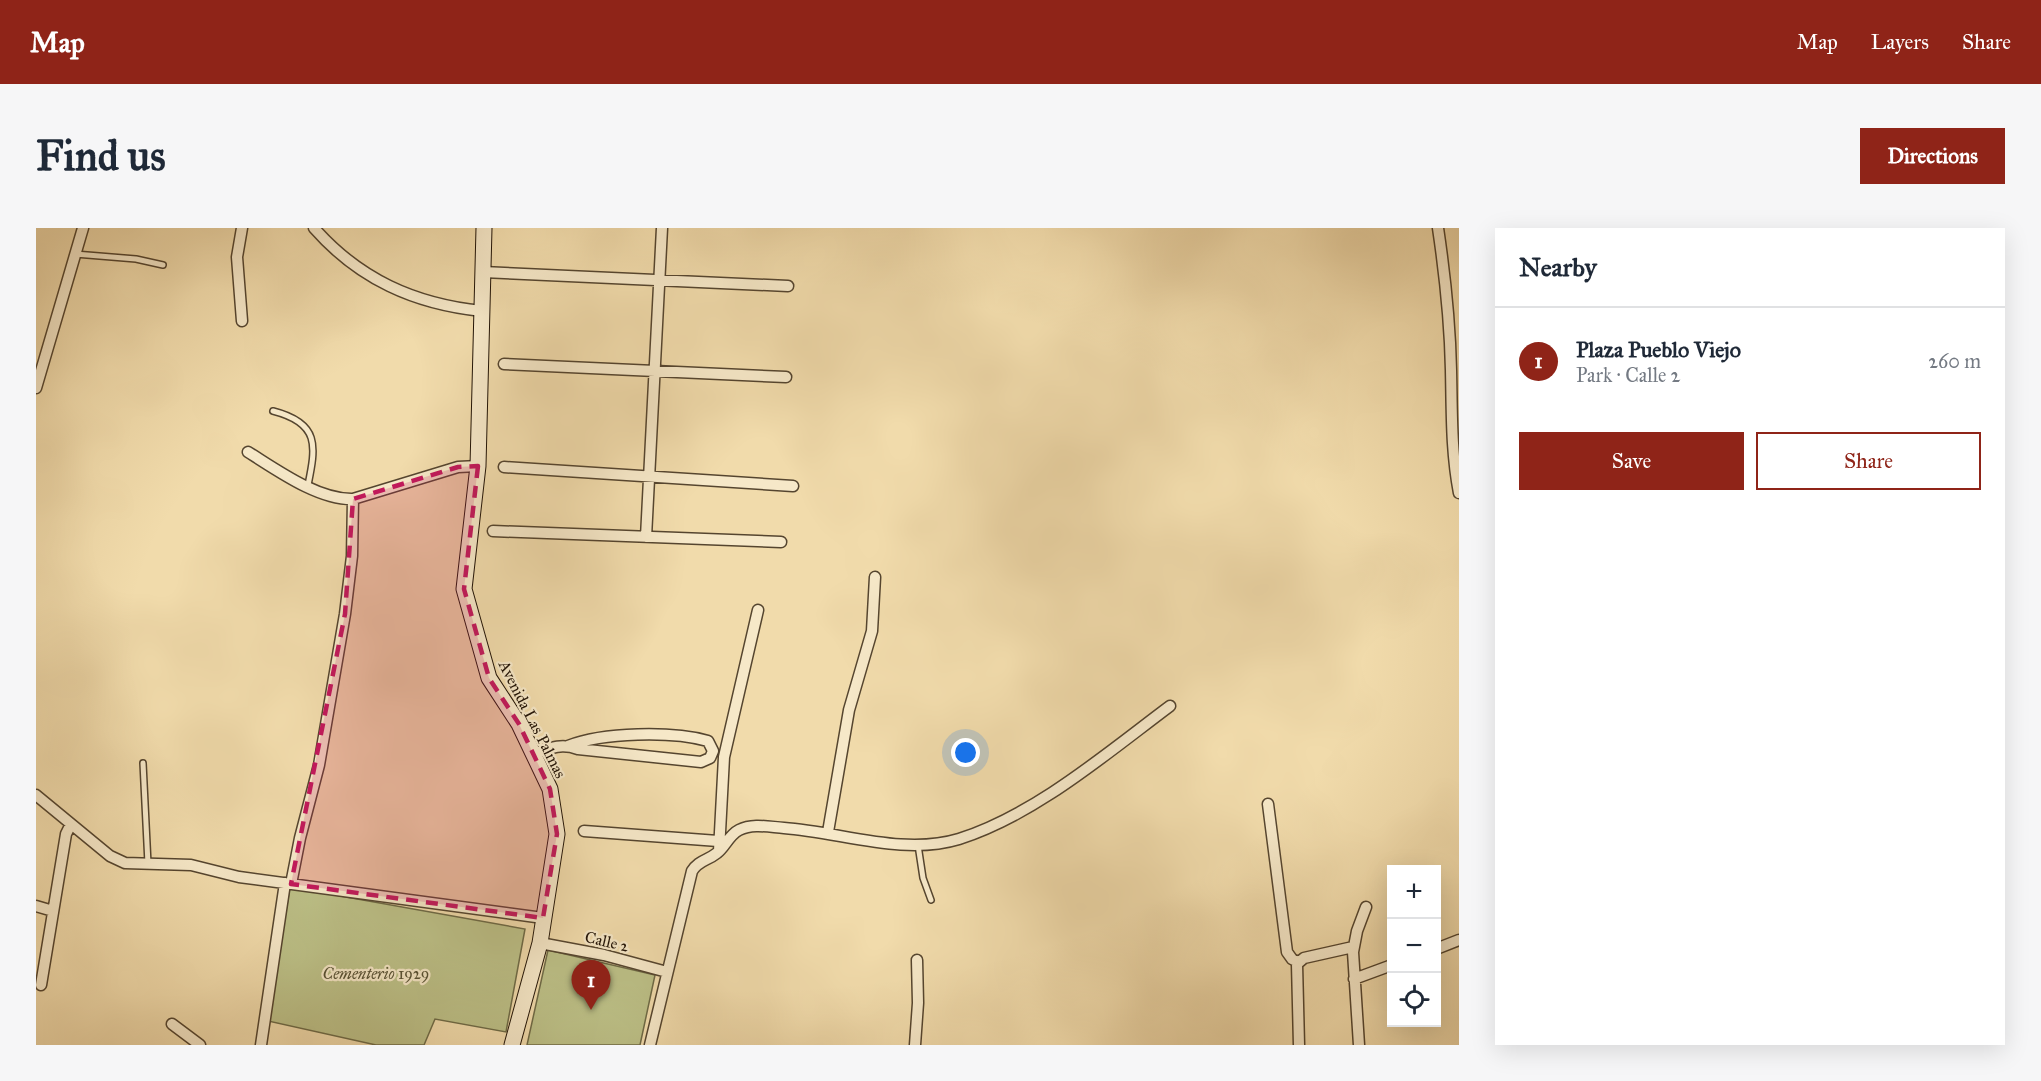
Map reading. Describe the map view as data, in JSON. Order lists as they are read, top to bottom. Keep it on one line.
{"streets":{"street":["Avenida Las Palmas","Calle 2"]},"crossings":[["Avenida Las Palmas","Calle 2"]],"parks":["Cementerio 1929"],"page":{"header":"Map","nav":["Map","Layers","Share"],"buttons":["Directions",["Save","Share"]],"title":"Find us","heading":"Nearby","list":[{"mark":"1","name":"Plaza Pueblo Viejo","note":"Park · Calle 2","value":"260 m"}],"map_buttons":["+","−"],"pins":"1"}}
